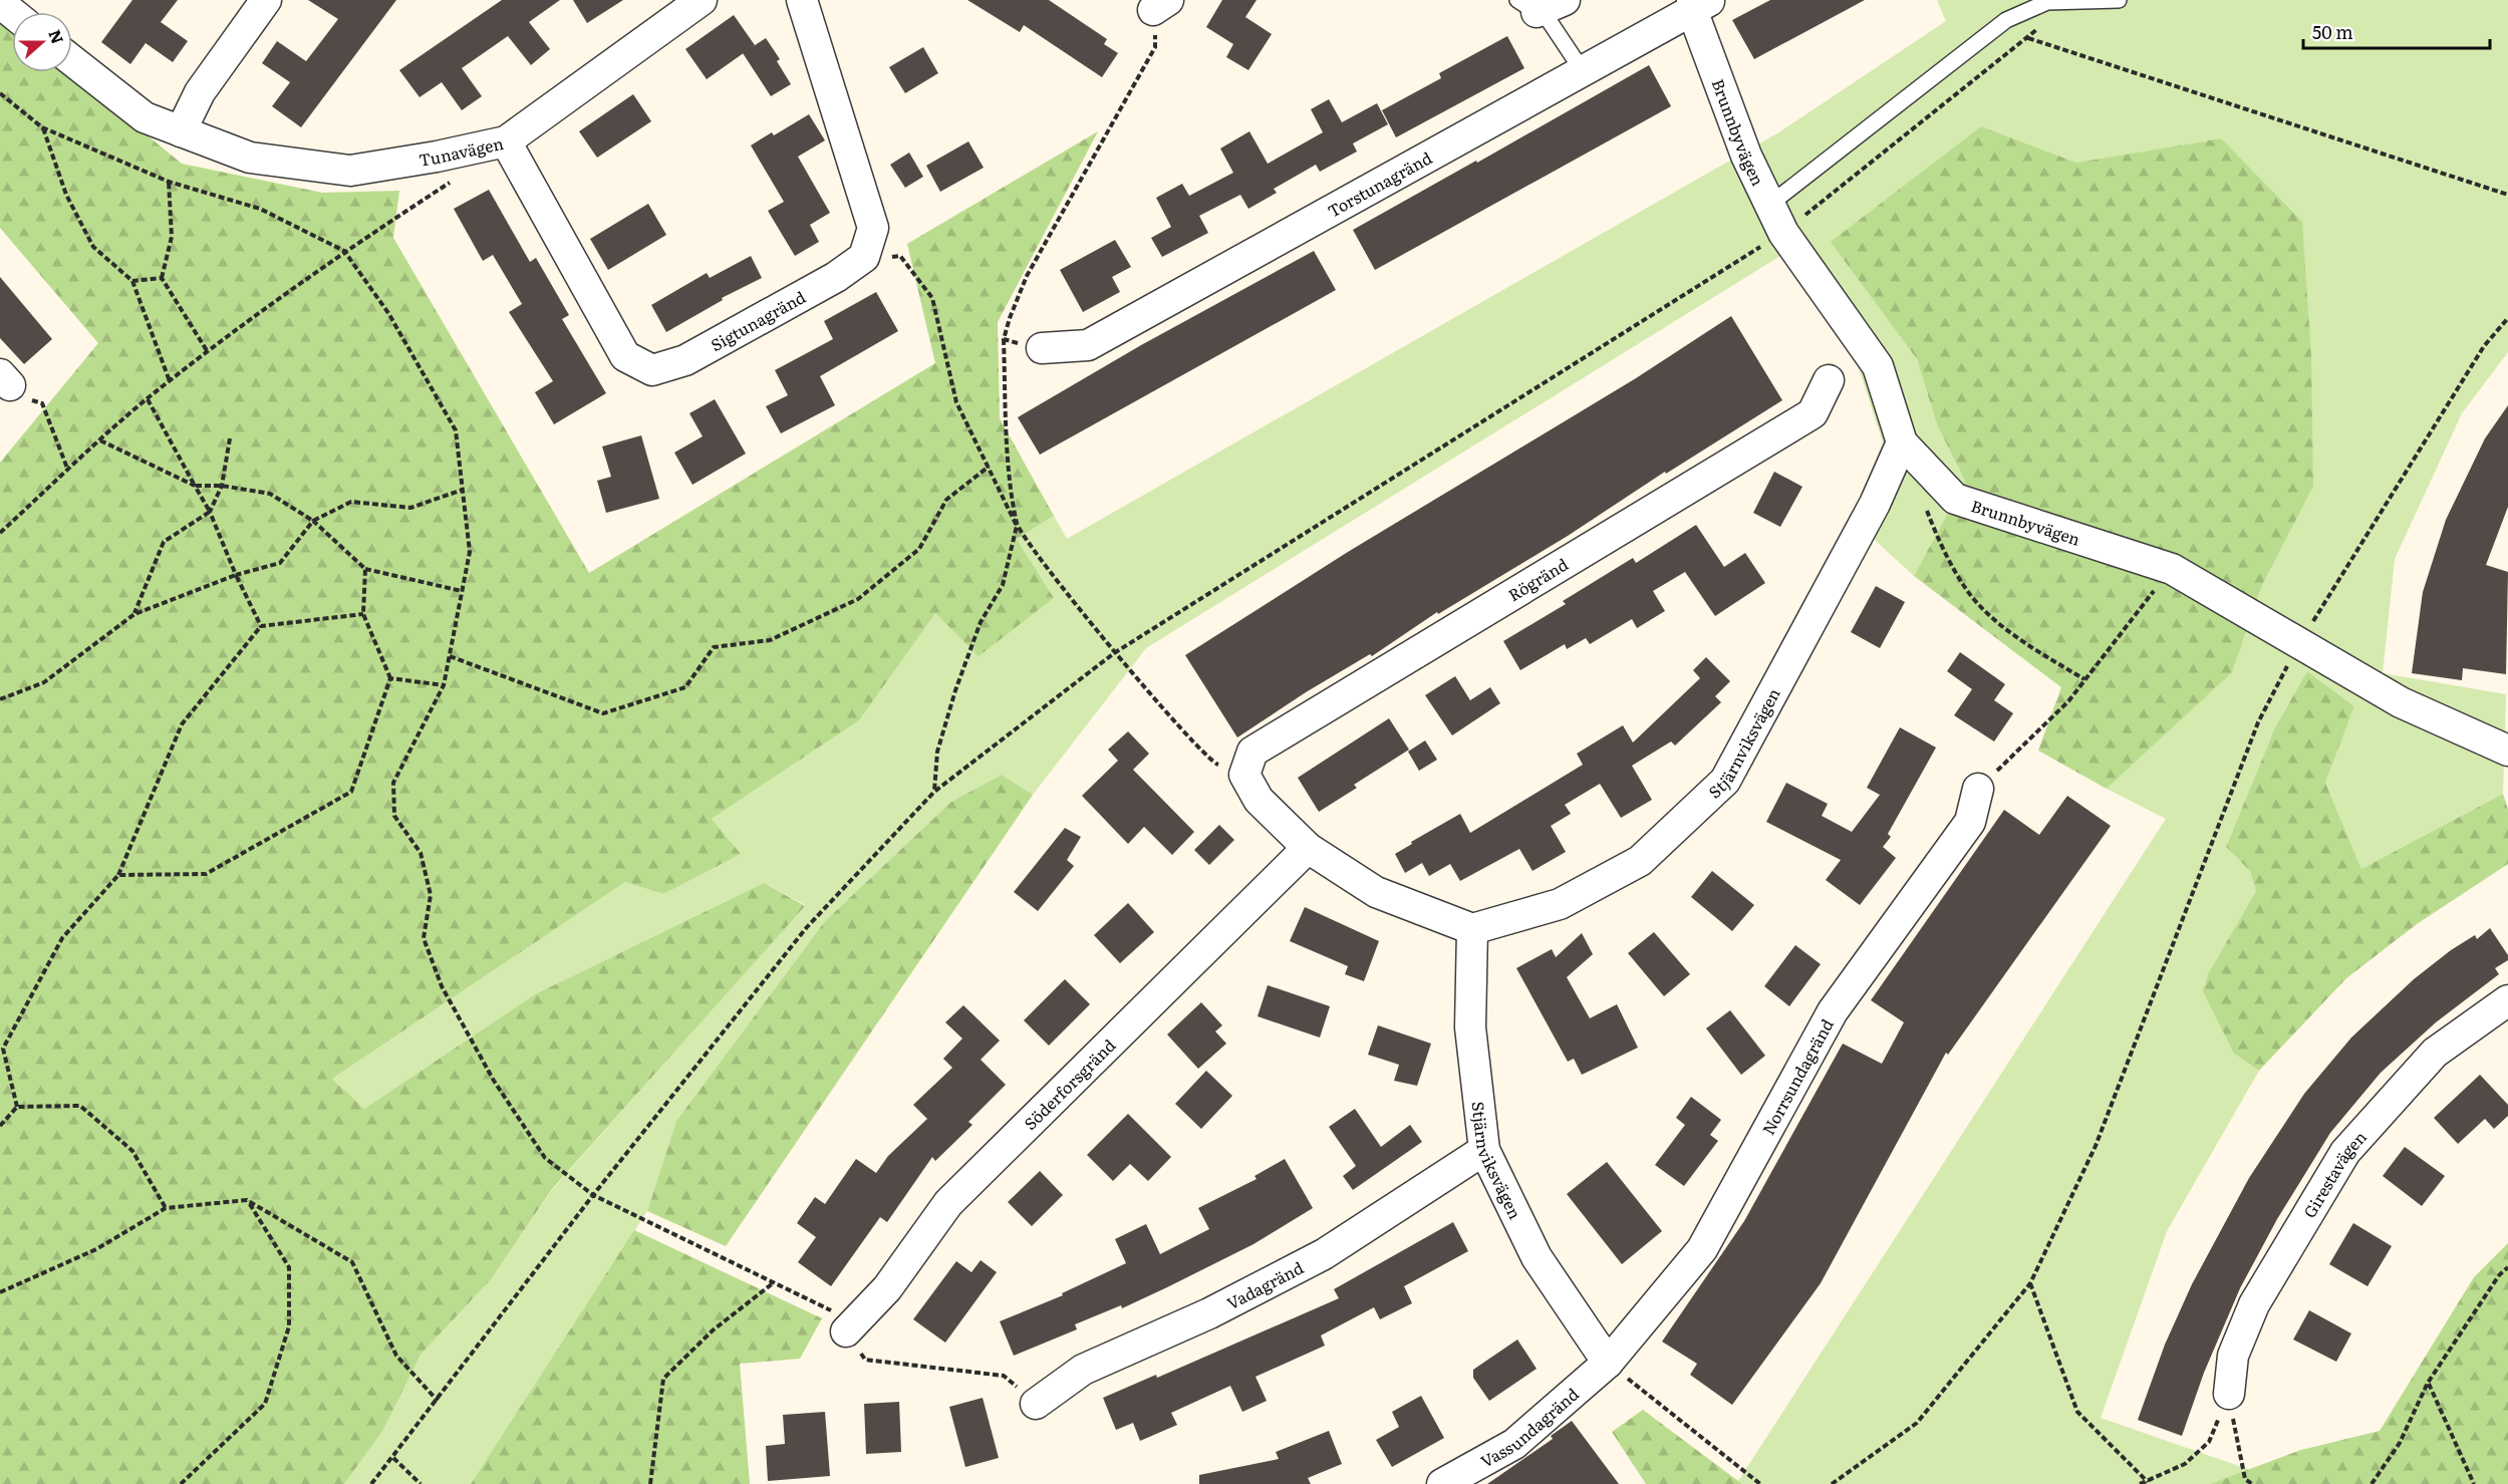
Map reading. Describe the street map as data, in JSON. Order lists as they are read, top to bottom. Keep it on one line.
{"streets":{"street":["Brunnbyvägen","Tunavägen","Torstunagränd","Sigtunagränd","Rögränd","Stjärnviksvägen","Norrsundagränd","Söderforsgränd","Girestavägen","Vadagränd","Vassundagränd"]},"crossings":[["Brunnbyvägen","Torstunagränd"],["Brunnbyvägen","Stjärnviksvägen"],["Tunavägen","Sigtunagränd"],["Stjärnviksvägen","Norrsundagränd"],["Stjärnviksvägen","Vadagränd"],["Stjärnviksvägen","Vassundagränd"],["Norrsundagränd","Vassundagränd"]],"scale_bar":"50 m","north":"right"}
